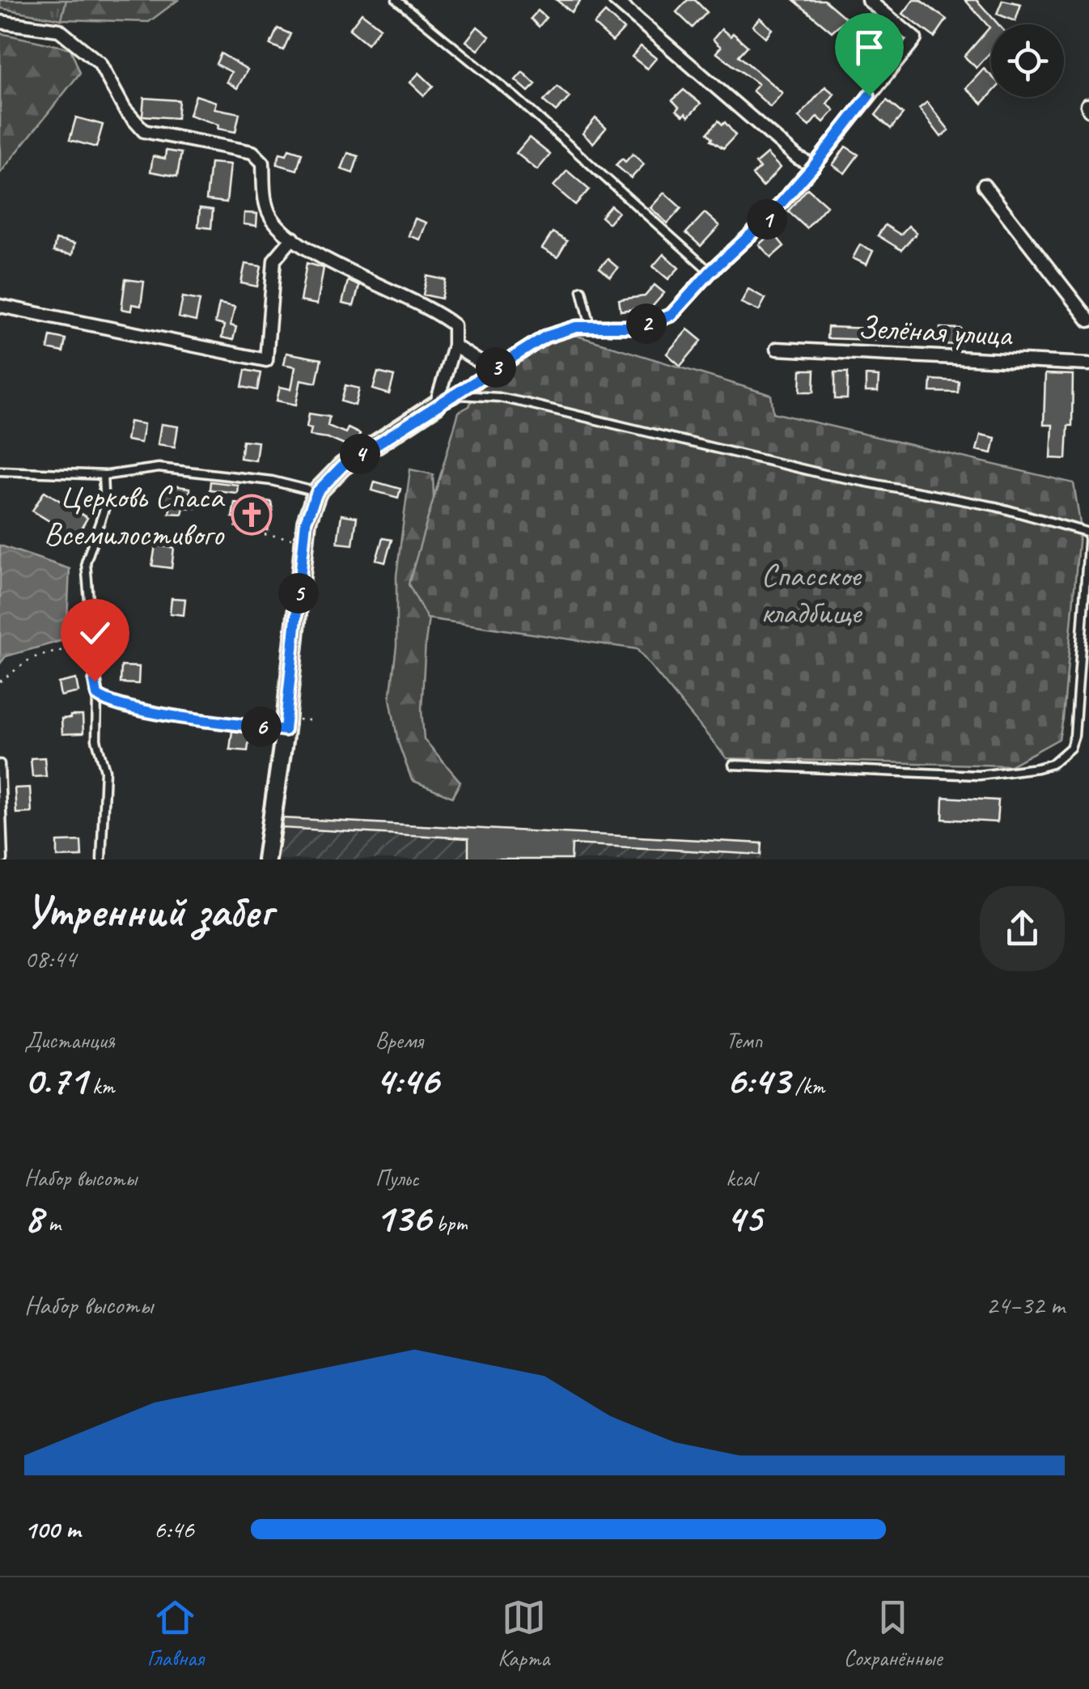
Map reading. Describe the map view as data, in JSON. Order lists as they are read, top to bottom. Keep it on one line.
{"streets":{"street":["Зелёная улица"]},"parks":["Спасское кладбище"],"places":{"church":["Церковь Спаса Всемилостивого"]},"page":{"pins":["1","2","3","4","5","6"],"heading":["Утренний забег","08:44"],"stats":[["Дистанция","0.71 km"],["Время","4:46"],["Темп","6:43 /km"],["Набор высоты","8 m"],["Пульс","136 bpm"],["kcal","45"]],"chart":["Набор высоты","24–32 m"],"list":[{"name":"100 m","note":"6:46"}],"tabs":["Главная","Карта","Сохранённые"]}}
